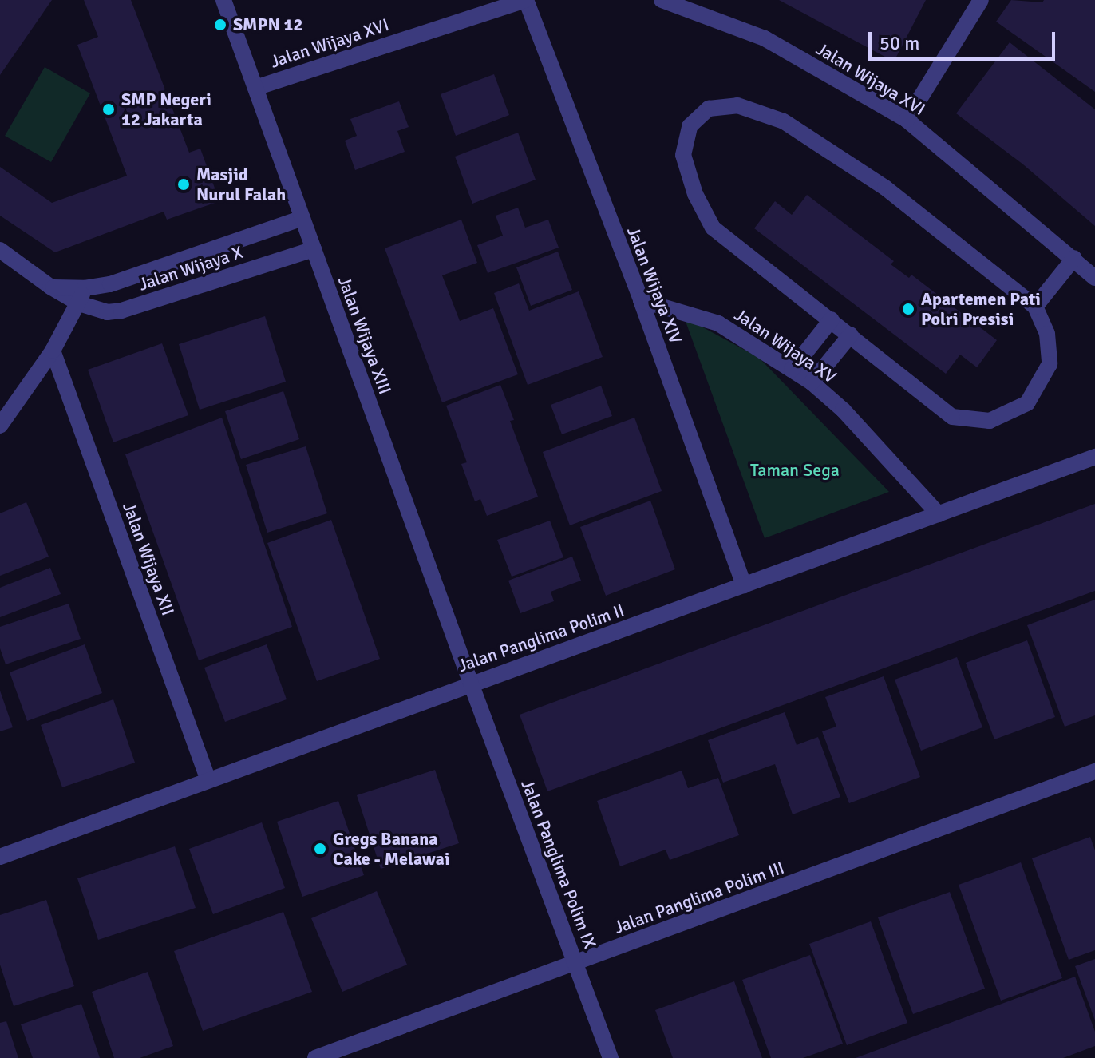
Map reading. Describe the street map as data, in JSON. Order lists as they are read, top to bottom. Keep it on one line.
{"streets":{"street":["Jalan Wijaya XVI","Jalan Wijaya X","Jalan Wijaya XIV","Jalan Wijaya XIII","Jalan Wijaya XV","Jalan Wijaya XII","Jalan Panglima Polim II","Jalan Panglima Polim IX","Jalan Panglima Polim III"]},"crossings":[["Jalan Wijaya XVI","Jalan Wijaya XIV"],["Jalan Wijaya XVI","Jalan Wijaya XIII"],["Jalan Wijaya X","Jalan Wijaya XIII"],["Jalan Wijaya XIV","Jalan Wijaya XV"],["Jalan Wijaya XIV","Jalan Panglima Polim II"],["Jalan Wijaya XIII","Jalan Panglima Polim II"],["Jalan Wijaya XIII","Jalan Panglima Polim IX"],["Jalan Wijaya XV","Jalan Panglima Polim II"],["Jalan Wijaya XII","Jalan Panglima Polim II"],["Jalan Panglima Polim II","Jalan Panglima Polim IX"],["Jalan Panglima Polim IX","Jalan Panglima Polim III"]],"parks":["Taman Sega"],"places":["SMPN 12","SMP Negeri 12 Jakarta","Masjid Nurul Falah","Apartemen Pati Polri Presisi","Gregs Banana Cake - Melawai"],"scale_bar":"50 m"}
